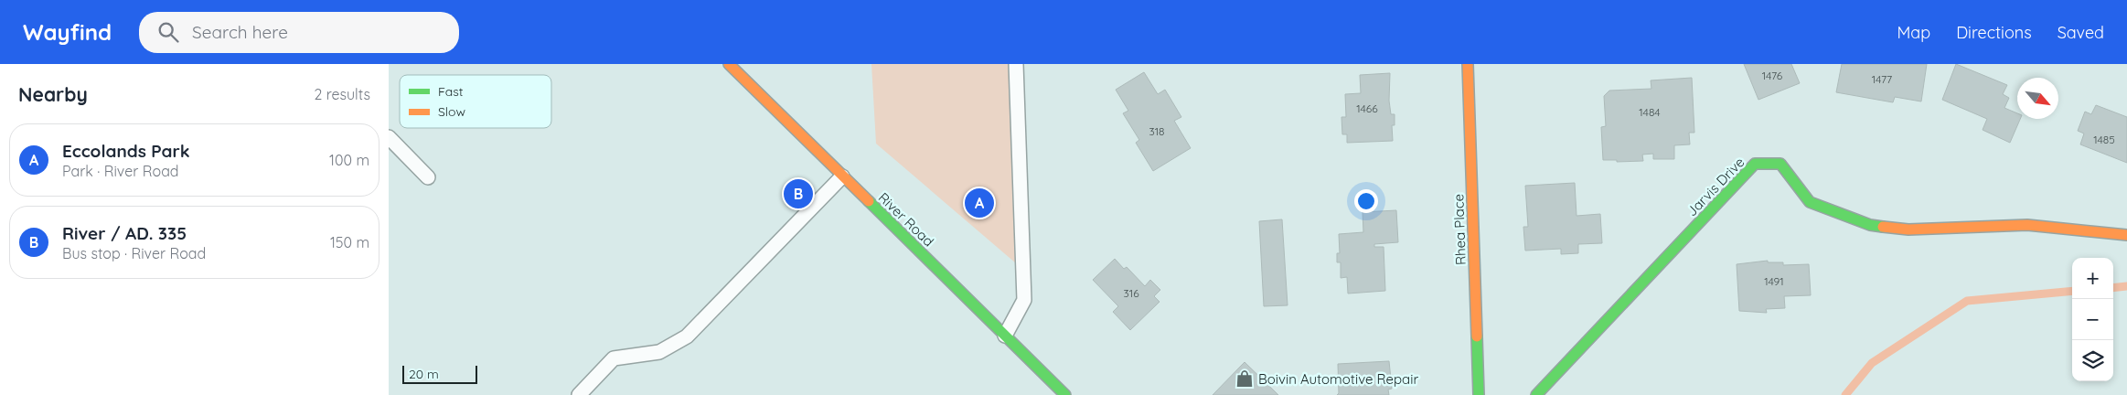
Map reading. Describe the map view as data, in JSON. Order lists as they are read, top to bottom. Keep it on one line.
{"streets":{"street":["Jarvis Drive","River Road","Rhea Place"]},"places":{"shop":["Boivin Automotive Repair"]},"house_numbers":["1476","1477","1466","1484","318","1485","1491","316"],"legend":["Fast","Slow"],"scale_bar":"20 m","north":"bottom right","page":{"header":"Wayfind","search":"Search here","nav":["Map","Directions","Saved"],"heading":["Nearby","2 results"],"list":[{"mark":"A","name":"Eccolands Park","note":"Park · River Road","value":"100 m"},{"mark":"B","name":"River / AD. 335","note":"Bus stop · River Road","value":"150 m"}],"pins":["B","A"],"map_buttons":["+","−"],"scale":"20 m"}}
